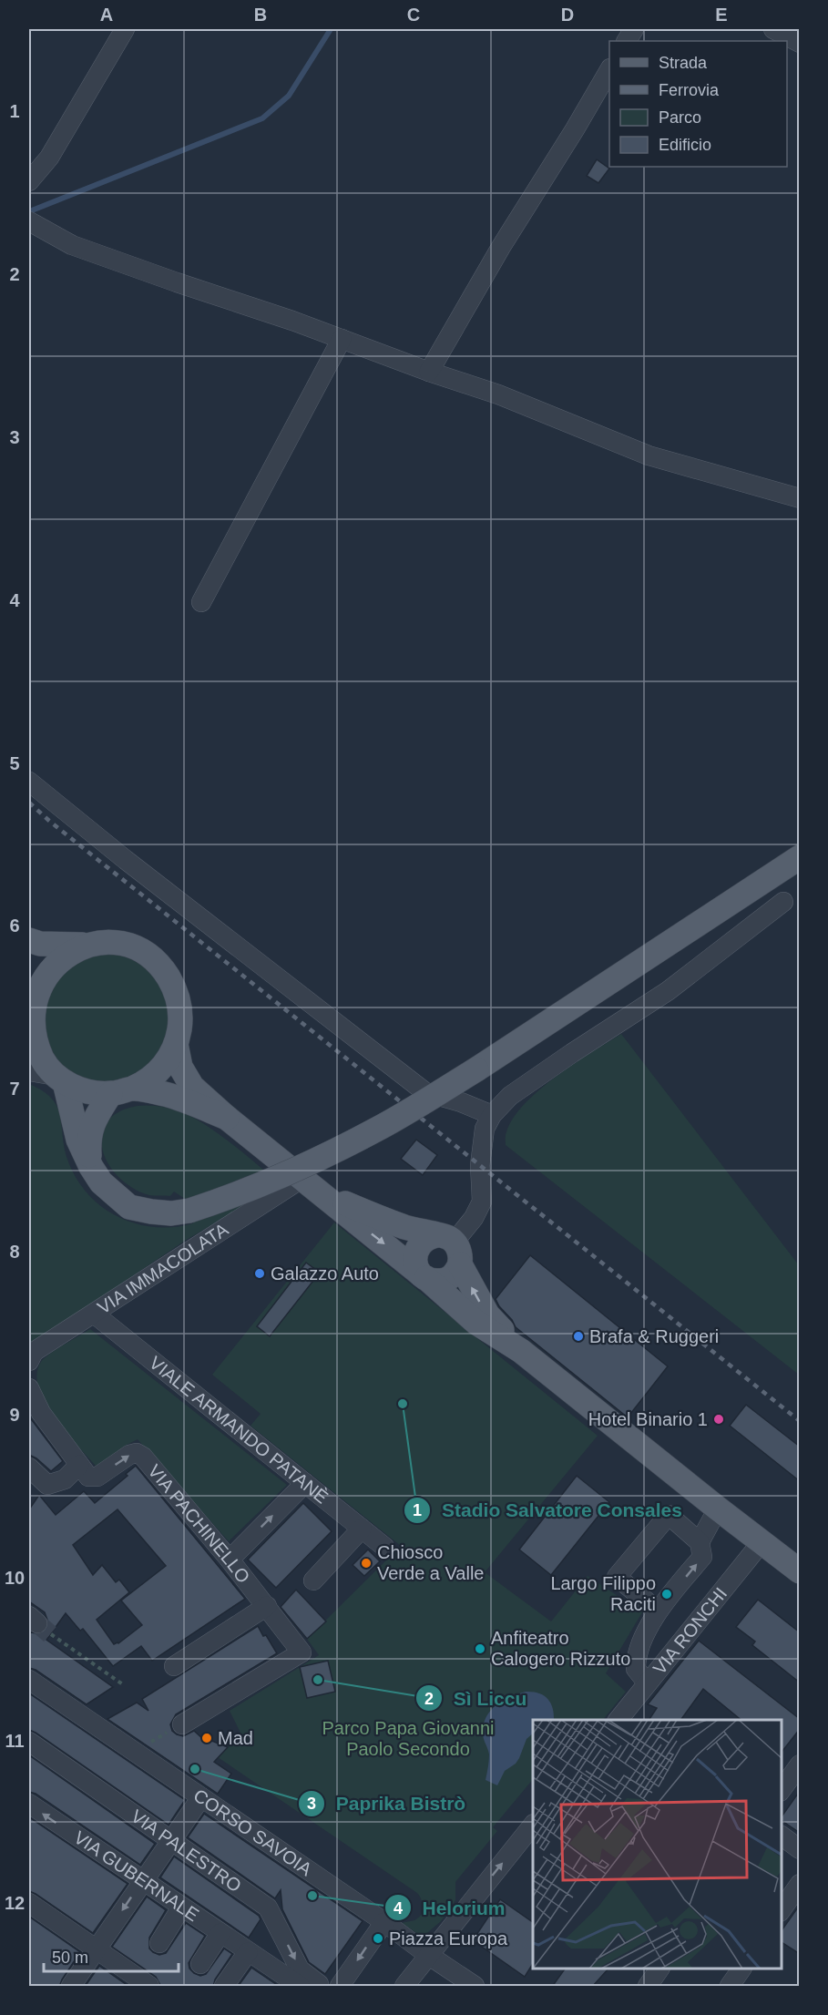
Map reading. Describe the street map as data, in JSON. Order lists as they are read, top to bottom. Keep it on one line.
{"streets":{"street":["VIA IMMACOLATA","VIALE ARMANDO PATANÈ","VIA PACHINELLO","VIA RONCHI","CORSO SAVOIA","VIA PALESTRO","VIA GUBERNALE"]},"crossings":[["VIA IMMACOLATA","VIALE ARMANDO PATANÈ"],["VIA PALESTRO","VIA GUBERNALE"]],"one_way":["VIA PACHINELLO"],"parks":["Parco Papa Giovanni Paolo Secondo"],"places":["Galazzo Auto","Brafa & Ruggeri","Stadio Salvatore Consales","Hotel Binario 1","Chiosco Verde a Valle","Largo Filippo Raciti","Anfiteatro Calogero Rizzuto","Sì Liccu","Mad","Paprika Bistrò","Helorium","Piazza Europa"],"legend":["Strada","Ferrovia","Parco","Edificio"],"scale_bar":"50 m","grid":{"columns":["A","B","C","D","E"],"rows":["1","2","3","4","5","6","7","8","9","10","11","12"]}}
